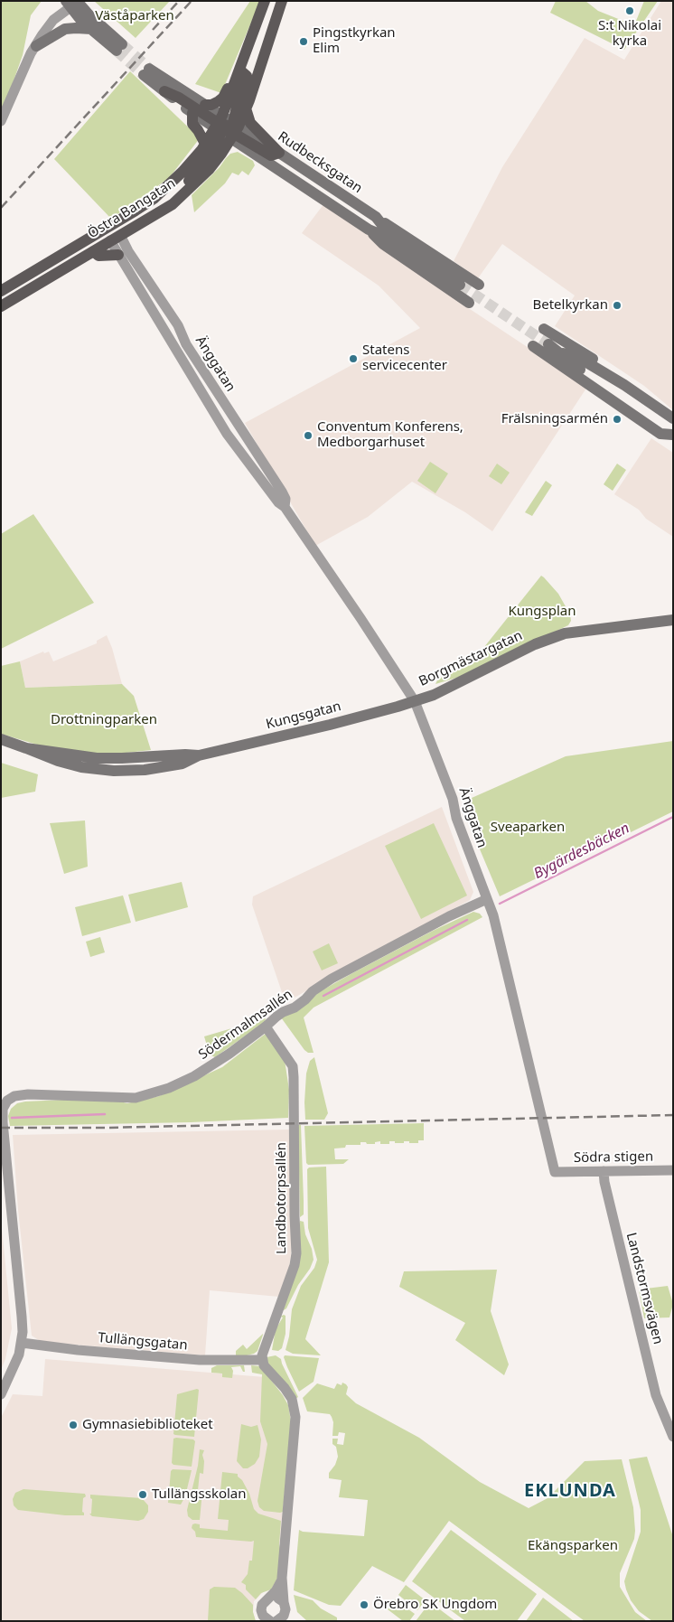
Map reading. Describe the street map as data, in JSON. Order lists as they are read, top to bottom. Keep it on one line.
{"streets":{"main road":["Rudbecksgatan","Östra Bangatan","Borgmästargatan","Kungsgatan"],"street":["Änggatan","Södermalmsallén","Södra stigen","Landbotorpsallén","Landstormsvägen","Tullängsgatan"]},"crossings":[["Rudbecksgatan","Östra Bangatan"],["Östra Bangatan","Änggatan"],["Änggatan","Borgmästargatan"],["Änggatan","Kungsgatan"],["Änggatan","Södermalmsallén"],["Änggatan","Södra stigen"],["Borgmästargatan","Kungsgatan"],["Södermalmsallén","Landbotorpsallén"],["Södra stigen","Landstormsvägen"],["Landbotorpsallén","Tullängsgatan"]],"districts":["EKLUNDA"],"water":["Bygärdesbäcken"],"parks":["Väståparken","Kungsplan","Drottningparken","Sveaparken","Ekängsparken"],"places":["S:t Nikolai kyrka","Pingstkyrkan Elim","Betelkyrkan","Statens servicecenter","Frälsningsarmén","Conventum Konferens, Medborgarhuset","Gymnasiebiblioteket","Tullängsskolan","Örebro SK Ungdom"]}
